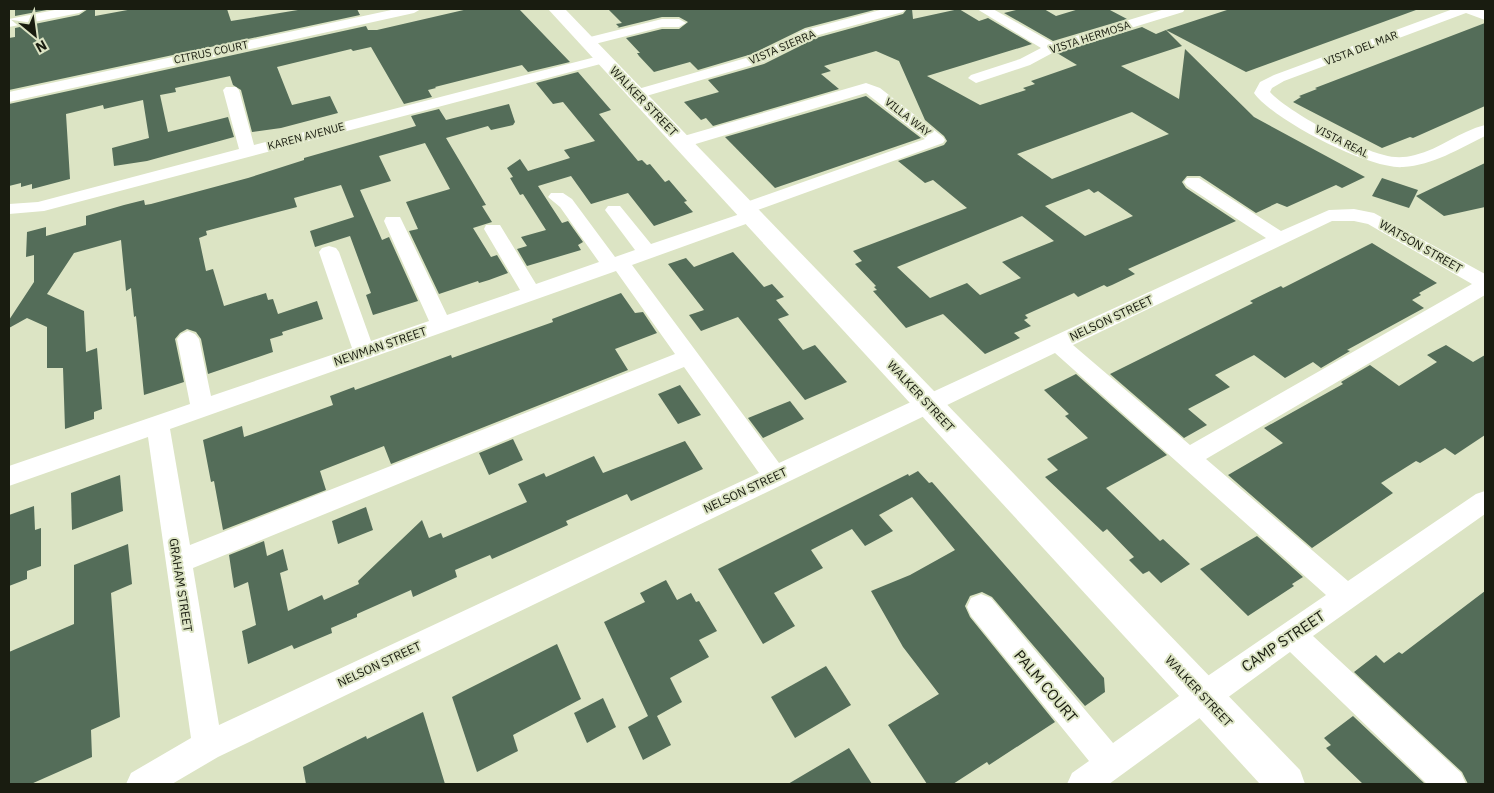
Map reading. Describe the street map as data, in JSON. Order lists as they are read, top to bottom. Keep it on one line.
{"streets":{"main road":["WALKER STREET"],"street":["VISTA HERMOSA","VISTA SIERRA","VISTA DEL MAR","CITRUS COURT","VILLA WAY","KAREN AVENUE","VISTA REAL","WATSON STREET","NELSON STREET","NEWMAN STREET","GRAHAM STREET","CAMP STREET","PALM COURT"]},"crossings":[["VISTA SIERRA","WALKER STREET"],["VISTA DEL MAR","VISTA REAL"],["WALKER STREET","VILLA WAY"],["WALKER STREET","KAREN AVENUE"],["WALKER STREET","NELSON STREET"],["WALKER STREET","NEWMAN STREET"],["WALKER STREET","CAMP STREET"],["VILLA WAY","NEWMAN STREET"],["WATSON STREET","NELSON STREET"],["NELSON STREET","GRAHAM STREET"],["NEWMAN STREET","GRAHAM STREET"],["CAMP STREET","PALM COURT"]],"north":"bottom right"}
